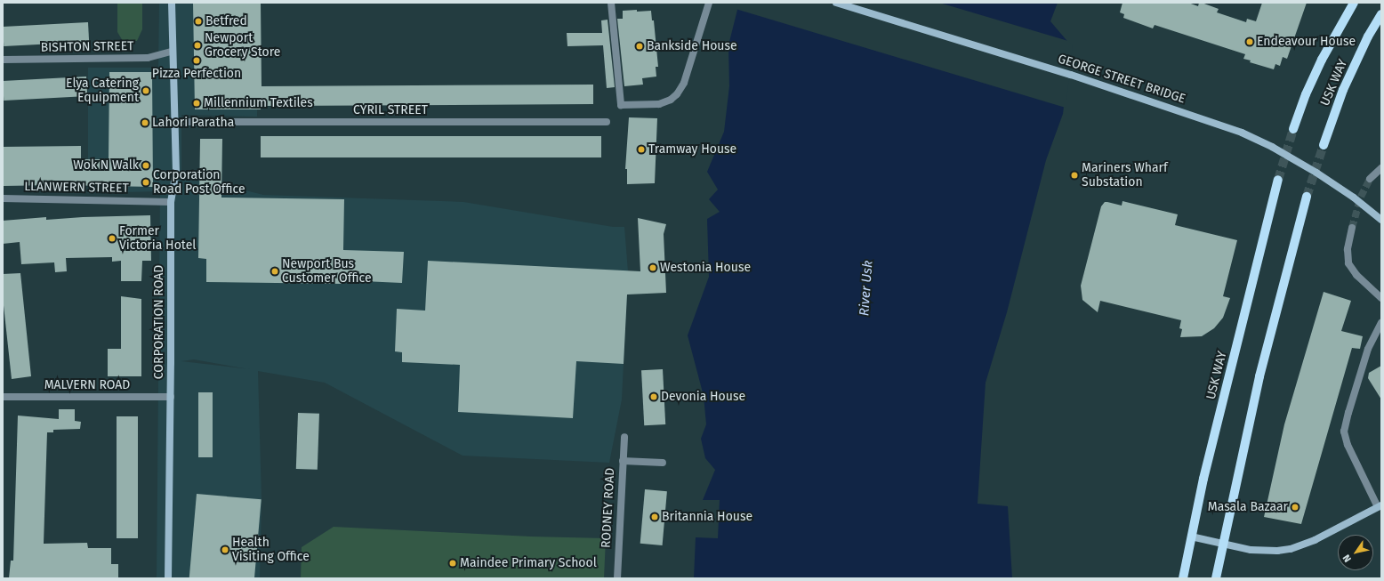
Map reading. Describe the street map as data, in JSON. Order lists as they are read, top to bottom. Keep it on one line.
{"streets":{"main road":["USK WAY"],"street":["BISHTON STREET","GEORGE STREET BRIDGE","CYRIL STREET","LLANWERN STREET","CORPORATION ROAD","MALVERN ROAD","RODNEY ROAD"]},"crossings":[["BISHTON STREET","CORPORATION ROAD"],["CYRIL STREET","CORPORATION ROAD"],["LLANWERN STREET","CORPORATION ROAD"],["CORPORATION ROAD","MALVERN ROAD"]],"water":["River Usk"],"places":["Betfred","Endeavour House","Newport Grocery Store","Bankside House","Pizza Perfection","Elya Catering Equipment","Millennium Textiles","Lahori Paratha","Tramway House","Wok N Walk","Mariners Wharf Substation","Corporation Road Post Office","Former Victoria Hotel","Westonia House","Newport Bus Customer Office","Devonia House","Masala Bazaar","Britannia House","Health Visiting Office","Maindee Primary School"],"north":"bottom left"}
